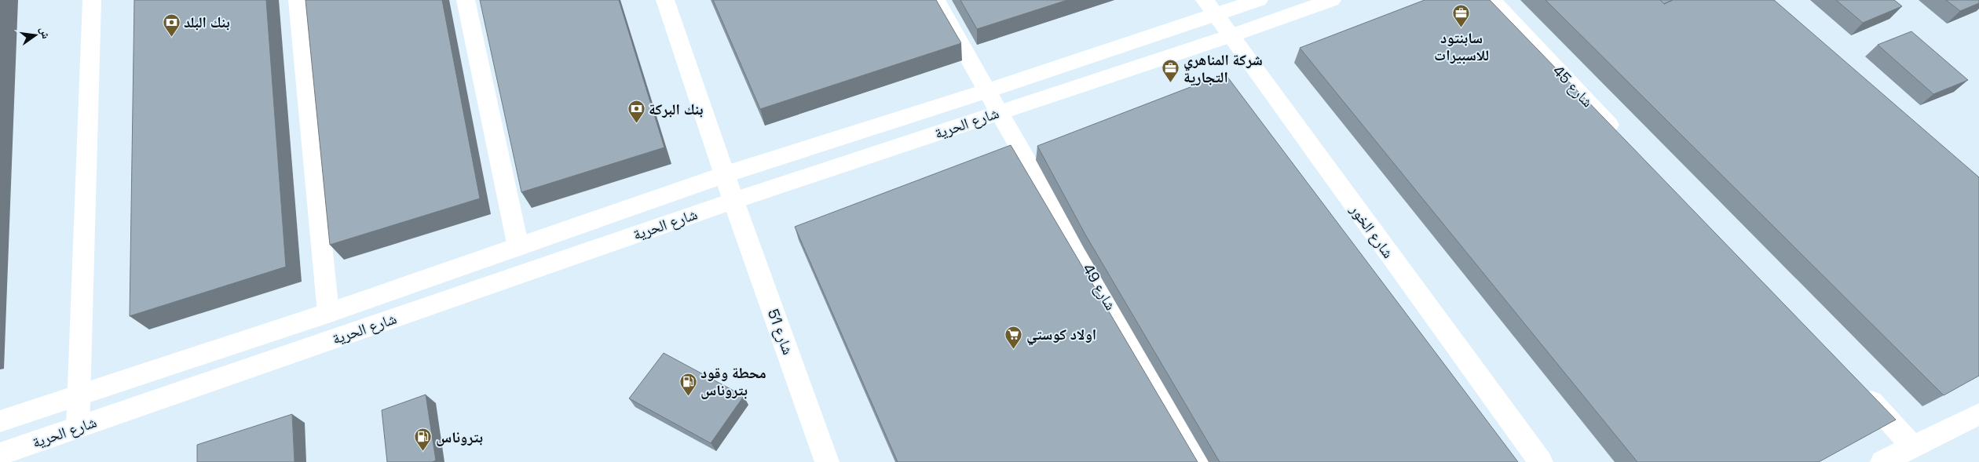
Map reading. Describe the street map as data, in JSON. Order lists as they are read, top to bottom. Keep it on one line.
{"streets":{"main road":["شارع 45","شارع الحرية","شارع الخور","شارع 49","شارع 51"]},"crossings":[["شارع الحرية","شارع الخور"],["شارع الحرية","شارع 49"],["شارع الحرية","شارع 51"]],"places":{"office":["سابنتود للاسبيرات","شركة المناهري التجارية"],"bank":["بنك البلد","بنك البركة"],"supermarket":["اولاد كوستي"],"fuel station":["محطة وقود بتروناس","بتروناس"]},"north":"right"}
